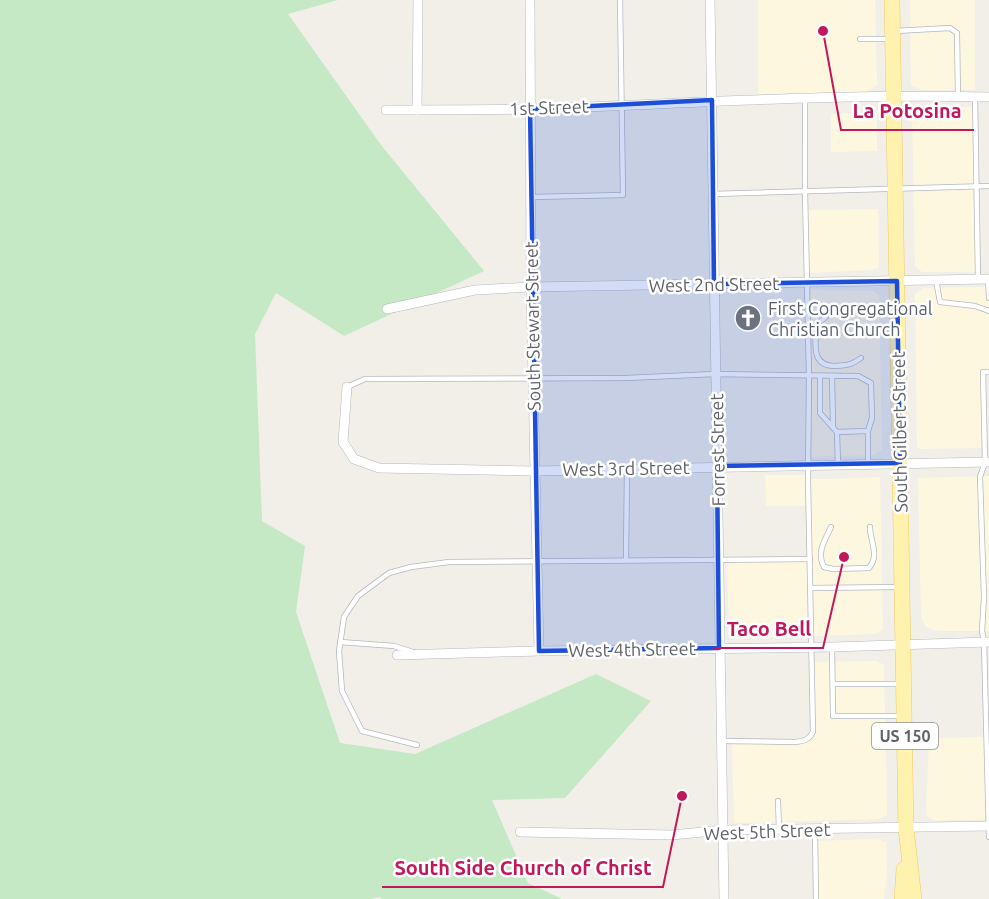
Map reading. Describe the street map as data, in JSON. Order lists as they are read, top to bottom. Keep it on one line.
{"streets":{"main road":["South Gilbert Street","US 150"],"street":["1st Street","West 2nd Street","South Stewart Street","Forrest Street","West 3rd Street","West 4th Street","West 5th Street"]},"crossings":[["1st Street","South Stewart Street"],["1st Street","South Gilbert Street"],["1st Street","Forrest Street"],["West 2nd Street","South Stewart Street"],["West 2nd Street","South Gilbert Street"],["West 2nd Street","Forrest Street"],["South Stewart Street","West 3rd Street"],["South Stewart Street","West 4th Street"],["South Gilbert Street","West 3rd Street"],["South Gilbert Street","West 4th Street"],["South Gilbert Street","West 5th Street"],["Forrest Street","West 3rd Street"],["Forrest Street","West 4th Street"],["Forrest Street","West 5th Street"]],"places":{"other":["La Potosina","Taco Bell","South Side Church of Christ"],"church":["First Congregational Christian Church"]}}
